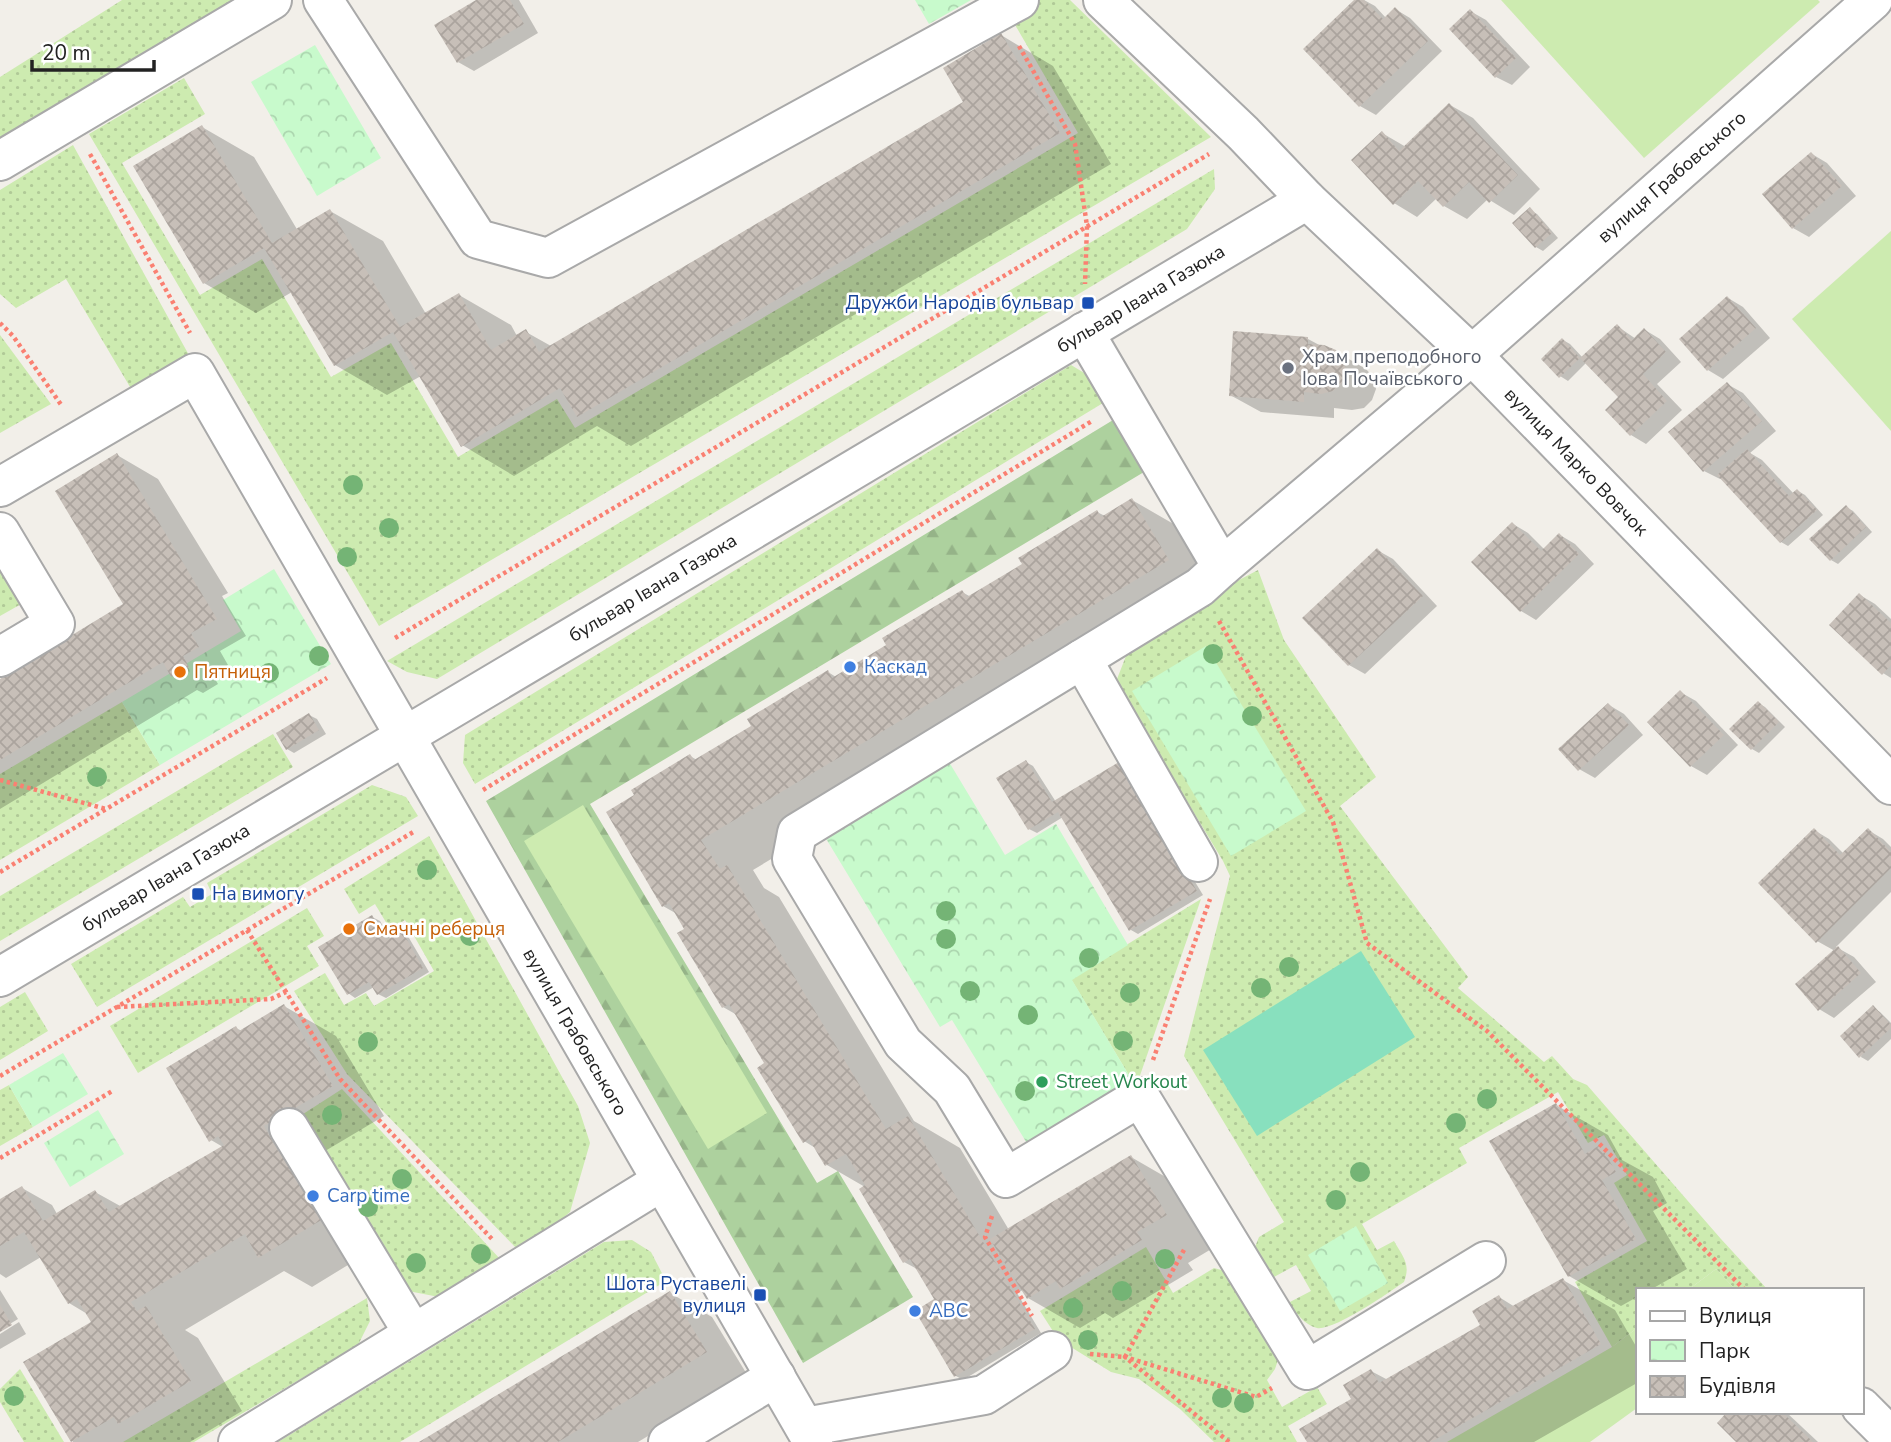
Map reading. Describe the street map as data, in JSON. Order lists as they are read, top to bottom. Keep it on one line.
{"streets":{"street":["вулиця Грабовського","бульвар Івана Газюка","вулиця Марко Вовчок"]},"crossings":[["вулиця Грабовського","бульвар Івана Газюка"],["вулиця Грабовського","вулиця Марко Вовчок"],["бульвар Івана Газюка","вулиця Марко Вовчок"]],"places":{"transit":["Дружби Народів бульвар","На вимогу","Шота Руставелі вулиця"],"other":["Храм преподобного Іова Почаївського","Каскад","Пятниця","Смачні реберця","Street Workout","Carp time","АВС"]},"legend":["Вулиця","Парк","Будівля"],"scale_bar":"20 m"}
